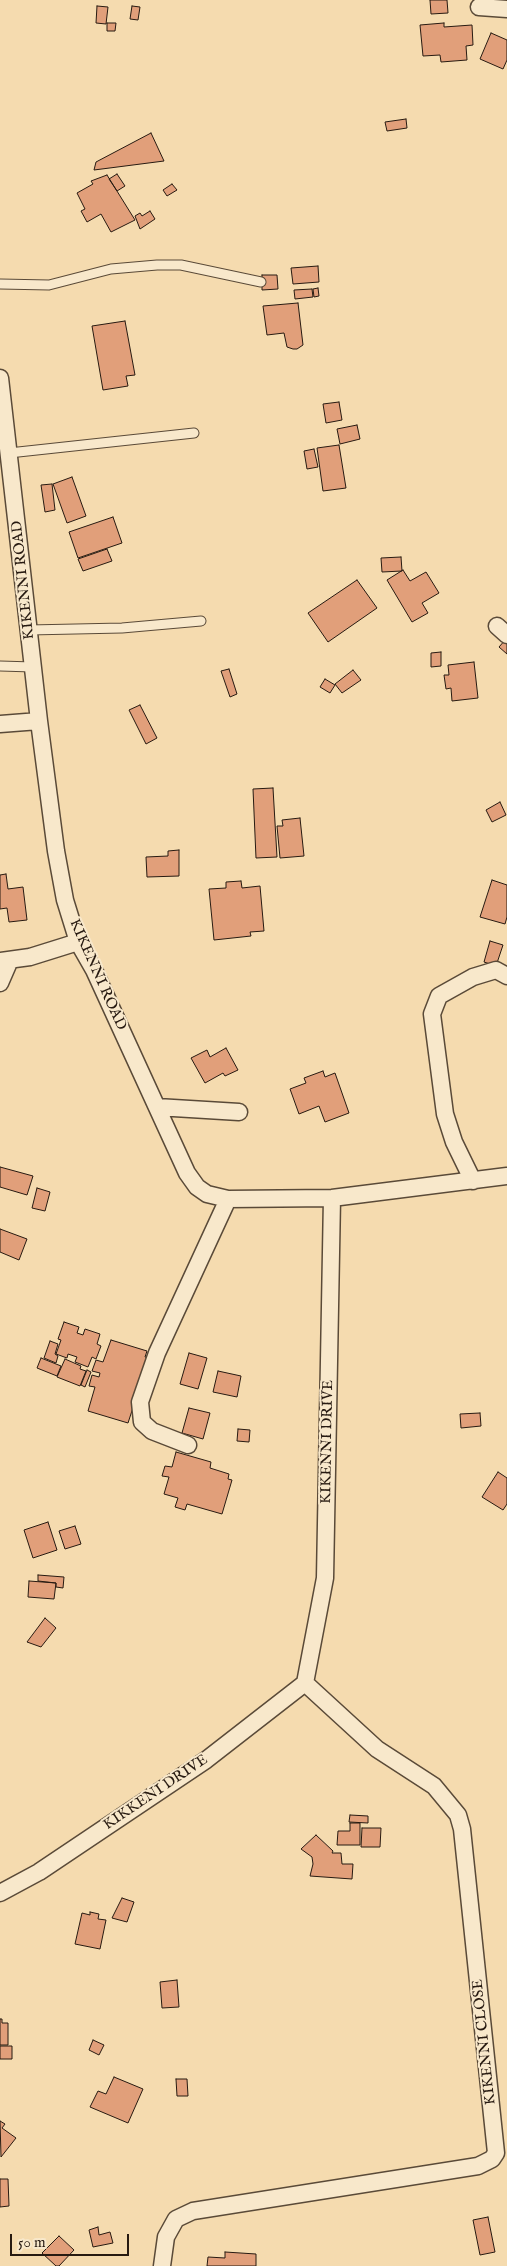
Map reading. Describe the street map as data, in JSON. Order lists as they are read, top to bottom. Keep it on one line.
{"streets":{"street":["KIKENNI ROAD","KIKENNI DRIVE","KIKKENI DRIVE","KIKENNI CLOSE"]},"crossings":[["KIKENNI ROAD","KIKENNI DRIVE"],["KIKENNI DRIVE","KIKKENI DRIVE"],["KIKENNI DRIVE","KIKENNI CLOSE"],["KIKKENI DRIVE","KIKENNI CLOSE"]],"scale_bar":"50 m"}
